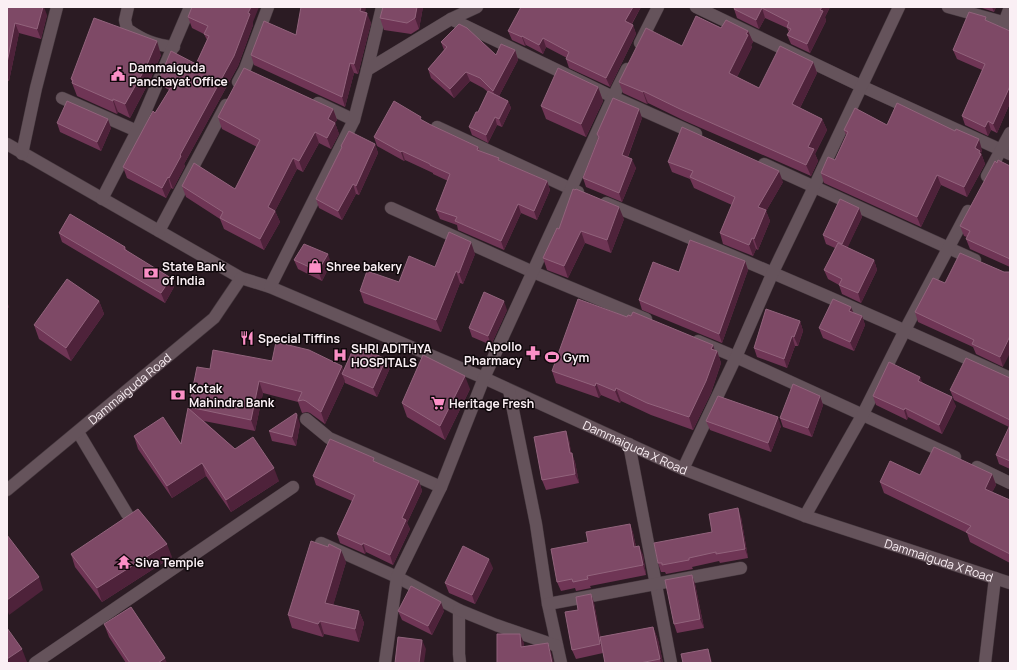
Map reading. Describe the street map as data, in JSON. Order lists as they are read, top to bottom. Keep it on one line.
{"streets":{"street":["Dammaiguda Road","Dammaiguda X Road"]},"crossings":[["Dammaiguda Road","Dammaiguda X Road"]],"places":{"public building":["Dammaiguda Panchayat Office"],"shop":["Shree bakery"],"bank":["State Bank of India","Kotak Mahindra Bank"],"restaurant":["Special Tiffins"],"pharmacy":["Apollo Pharmacy"],"hospital":["SHRI ADITHYA HOSPITALS"],"sports":["Gym"],"supermarket":["Heritage Fresh"],"temple":["Siva Temple"]}}
